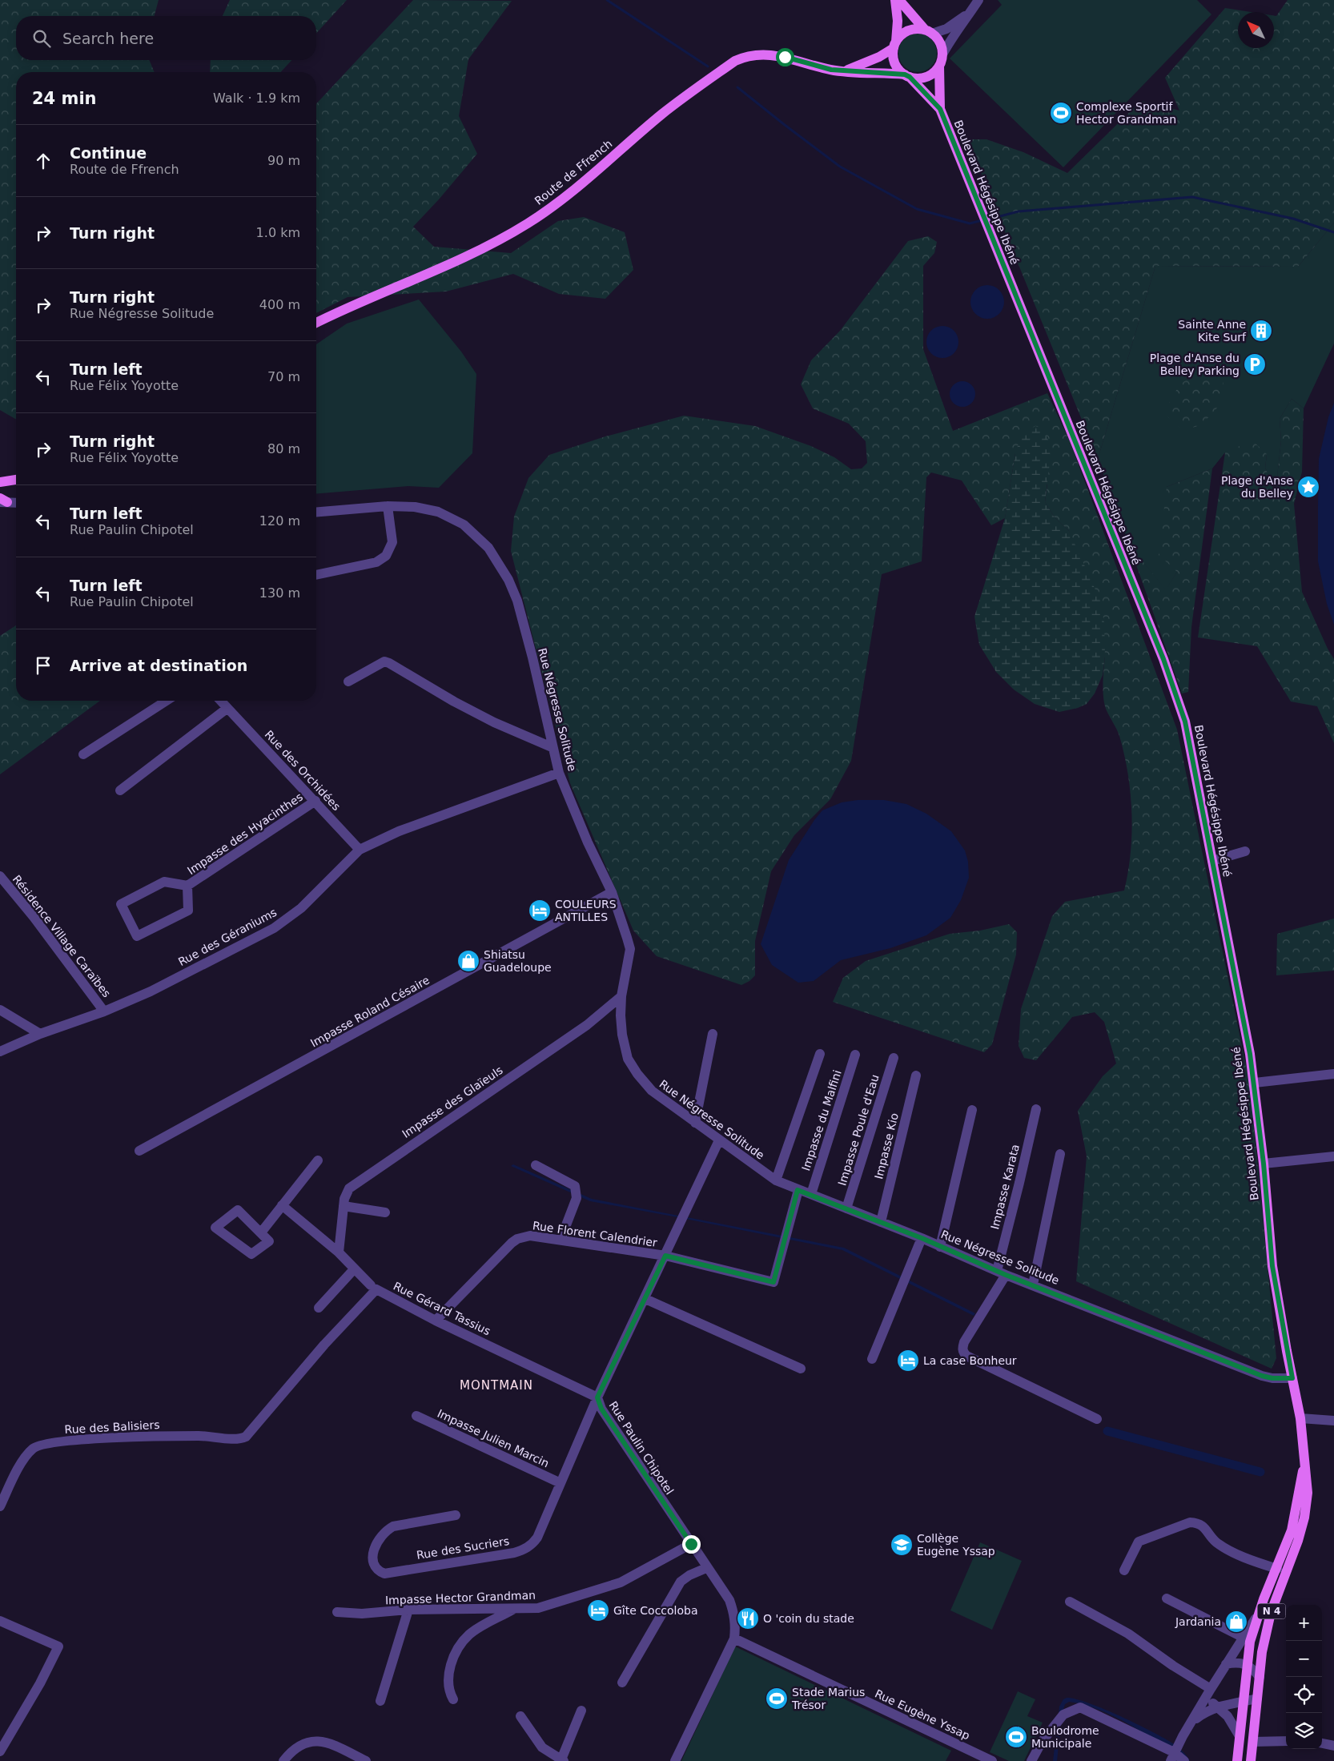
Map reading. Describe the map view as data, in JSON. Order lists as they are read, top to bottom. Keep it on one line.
{"streets":{"main road":["Route de Ffrench","Boulevard Hégésippe Ibéné","N 4"],"street":["Rue Négresse Solitude","Rue des Orchidées","Impasse des Hyacinthes","Résidence Village Caraïbes","Rue des Géraniums","Impasse Roland Césaire","Impasse des Glaïeuls","Impasse du Malfini","Impasse Poule d'Eau","Impasse Kio","Impasse Karata","Rue Florent Calendrier","Rue Gérard Tassius","Rue des Balisiers","Impasse Julien Marcin","Rue Paulin Chipotel","Rue des Sucriers","Impasse Hector Grandman","Rue Eugène Yssap"]},"crossings":[["Route de Ffrench","Boulevard Hégésippe Ibéné"],["Boulevard Hégésippe Ibéné","Rue Négresse Solitude"],["Rue Négresse Solitude","Rue des Géraniums"],["Rue Négresse Solitude","Impasse Roland Césaire"],["Rue Négresse Solitude","Impasse des Glaïeuls"],["Rue Négresse Solitude","Impasse du Malfini"],["Rue Négresse Solitude","Impasse Poule d'Eau"],["Rue Négresse Solitude","Impasse Kio"],["Rue Négresse Solitude","Impasse Karata"],["Rue Négresse Solitude","Rue Florent Calendrier"],["Rue Négresse Solitude","Rue Paulin Chipotel"],["Rue des Orchidées","Impasse des Hyacinthes"],["Rue des Orchidées","Rue des Géraniums"],["Résidence Village Caraïbes","Rue des Géraniums"],["Rue Florent Calendrier","Rue Gérard Tassius"],["Rue Florent Calendrier","Rue Paulin Chipotel"],["Rue Gérard Tassius","Rue des Balisiers"],["Rue Gérard Tassius","Rue Paulin Chipotel"],["Rue Gérard Tassius","Rue des Sucriers"],["Impasse Julien Marcin","Rue des Sucriers"],["Rue Paulin Chipotel","Rue des Sucriers"],["Rue Paulin Chipotel","Impasse Hector Grandman"],["Rue Paulin Chipotel","Rue Eugène Yssap"]],"districts":["MONTMAIN"],"places":{"sports":["Complexe Sportif Hector Grandman","Stade Marius Trésor","Boulodrome Municipale"],"building":["Sainte Anne Kite Surf"],"parking":["Plage d'Anse du Belley Parking"],"place":["Plage d'Anse du Belley"],"hotel":["COULEURS ANTILLES","La case Bonheur","Gîte Coccoloba"],"shop":["Shiatsu Guadeloupe","Jardania"],"school or university":["Collège Eugène Yssap"],"restaurant":["O 'coin du stade"]},"north":"top left","page":{"search":"Search here","heading":["24 min","Walk · 1.9 km"],"list":[["Continue","Route de Ffrench","90 m"],["Turn right","1.0 km"],["Turn right","Rue Négresse Solitude","400 m"],["Turn left","Rue Félix Yoyotte","70 m"],["Turn right","Rue Félix Yoyotte","80 m"],["Turn left","Rue Paulin Chipotel","120 m"],["Turn left","Rue Paulin Chipotel","130 m"],"Arrive at destination"],"map_buttons":["+","−"]}}
